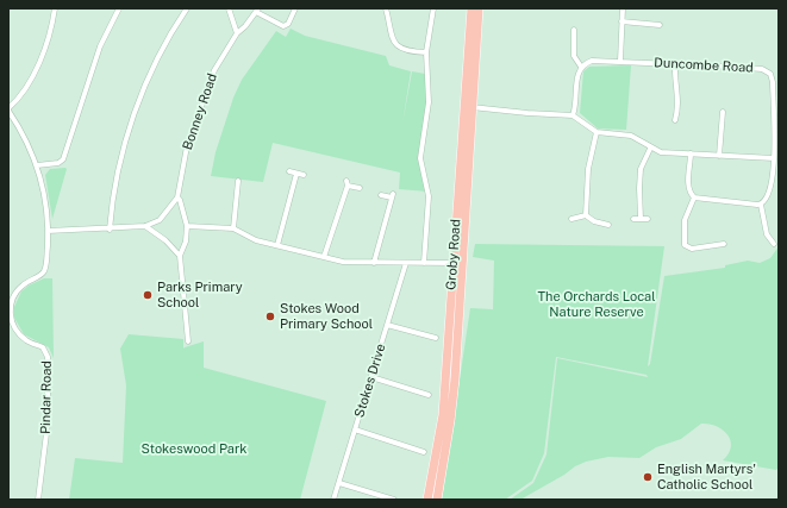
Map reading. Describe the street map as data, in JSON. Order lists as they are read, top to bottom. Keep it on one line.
{"streets":{"main road":["Groby Road"],"street":["Duncombe Road","Bonney Road","Stokes Drive","Pindar Road"]},"parks":["The Orchards Local Nature Reserve","Stokeswood Park"],"places":["Parks Primary School","Stokes Wood Primary School","English Martyrs' Catholic School"]}
